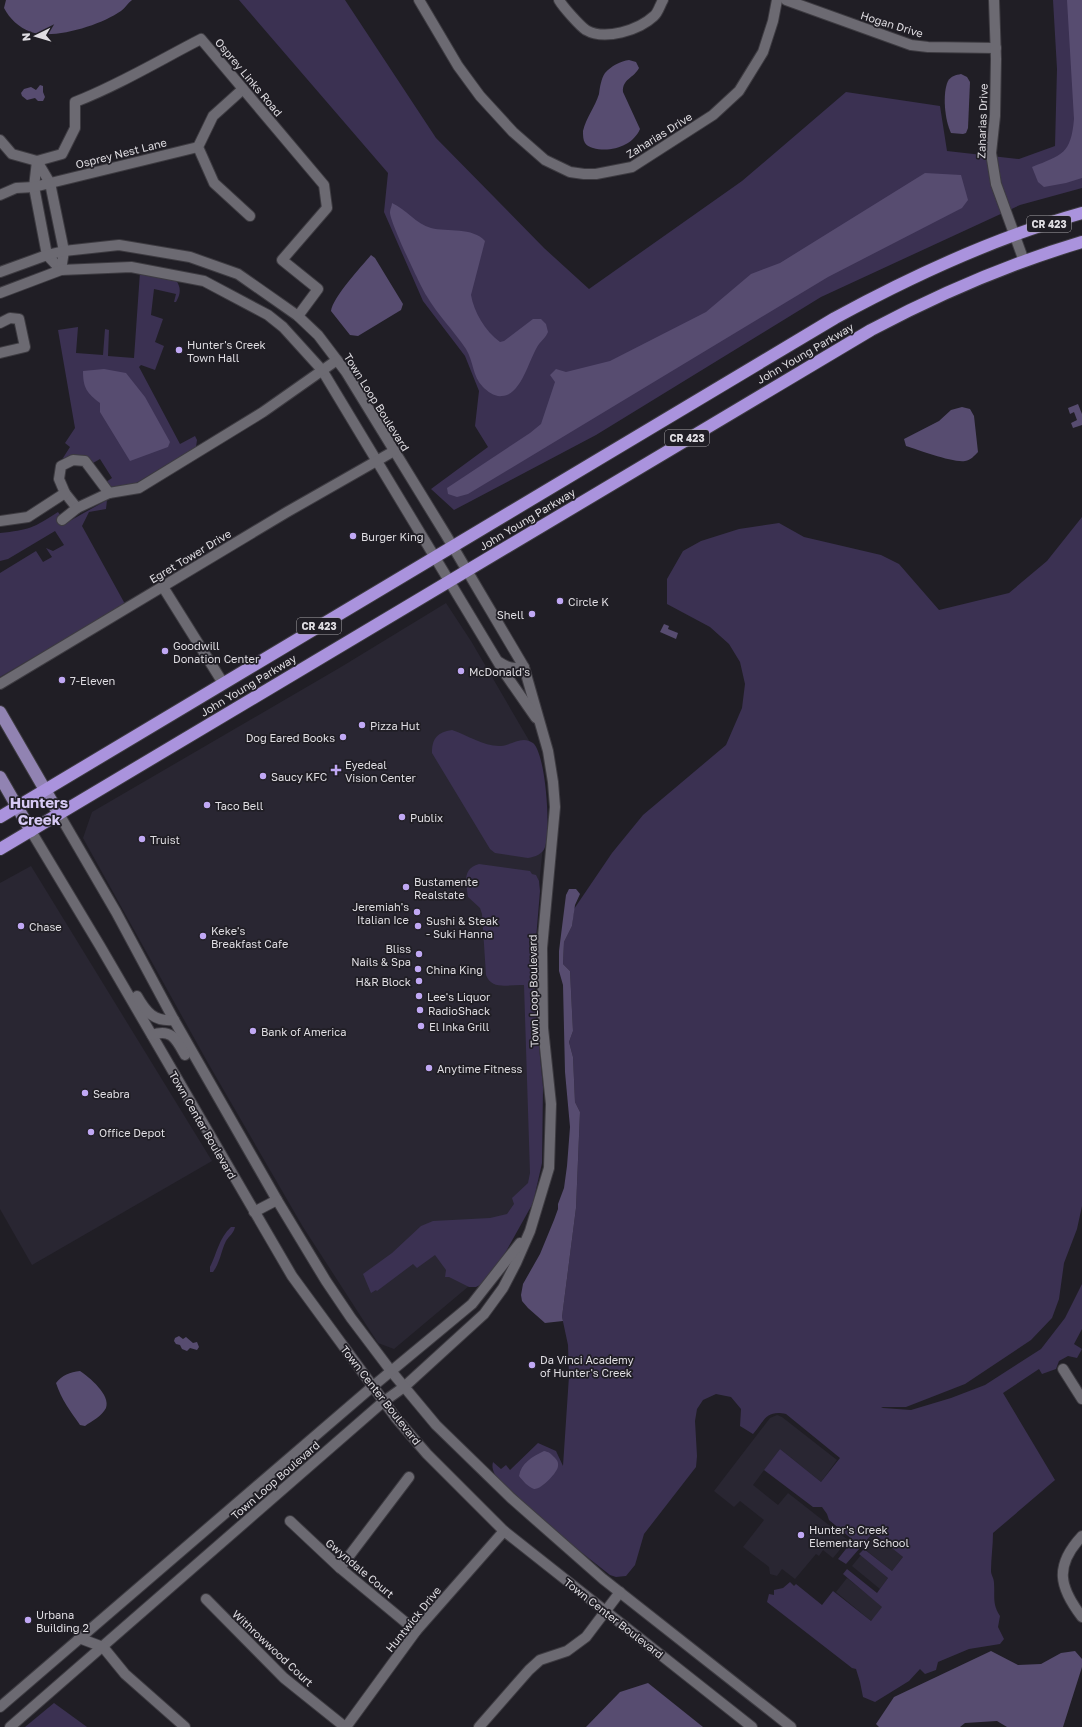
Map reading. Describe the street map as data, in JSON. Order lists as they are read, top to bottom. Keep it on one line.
{"streets":{"highway":["CR 423","John Young Parkway"],"main road":["Town Center Boulevard"],"street":["Hogan Drive","Osprey Links Road","Zaharias Drive","Osprey Nest Lane","Town Loop Boulevard","Egret Tower Drive","Gwyndale Court","Huntwick Drive","Withrowwood Court"]},"crossings":[["Hogan Drive","Zaharias Drive"],["Osprey Links Road","Town Loop Boulevard"],["Zaharias Drive","John Young Parkway"],["John Young Parkway","Town Loop Boulevard"],["John Young Parkway","Town Center Boulevard"],["Town Loop Boulevard","Egret Tower Drive"],["Town Loop Boulevard","Town Center Boulevard"],["Town Center Boulevard","Huntwick Drive"],["Gwyndale Court","Huntwick Drive"],["Huntwick Drive","Withrowwood Court"]],"districts":["Hunters Creek"],"places":{"other":["Hunter's Creek Town Hall","Burger King","Circle K","Shell","Goodwill Donation Center","McDonald's","7-Eleven","Pizza Hut","Dog Eared Books","Saucy KFC","Taco Bell","Publix","Truist","Bustamente Realstate","Jeremiah's Italian Ice","Chase","Sushi & Steak - Suki Hanna","Keke's Breakfast Cafe","Bliss Nails & Spa","China King","H&R Block","Lee's Liquor","RadioShack","El Inka Grill","Bank of America","Anytime Fitness","Seabra","Office Depot","Da Vinci Academy of Hunter's Creek","Hunter's Creek Elementary School","Urbana Building 2"],"health":["Eyedeal Vision Center"]},"north":"left"}
